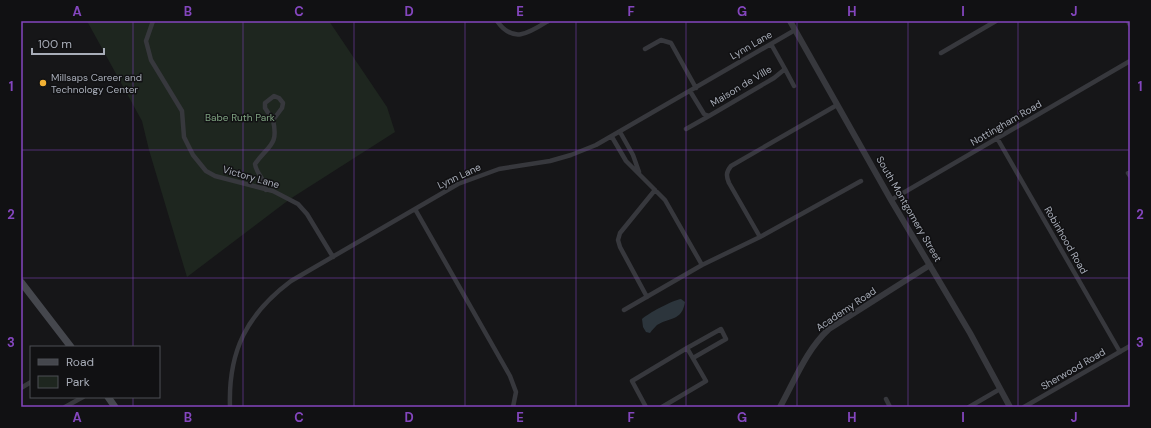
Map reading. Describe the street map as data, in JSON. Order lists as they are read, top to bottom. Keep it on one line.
{"streets":{"street":["Lynn Lane","Maison de Ville","Nottingham Road","Victory Lane","South Montgomery Street","Robinhood Road","Academy Road","Sherwood Road"]},"crossings":[["Lynn Lane","Maison de Ville"],["Lynn Lane","Victory Lane"],["Lynn Lane","South Montgomery Street"],["Nottingham Road","South Montgomery Street"],["Nottingham Road","Robinhood Road"],["South Montgomery Street","Academy Road"],["Robinhood Road","Sherwood Road"]],"parks":["Babe Ruth Park"],"places":["Millsaps Career and Technology Center"],"legend":["Road","Park"],"scale_bar":"100 m","grid":{"columns":["A","B","C","D","E","F","G","H","I","J"],"rows":["1","2","3"]}}
